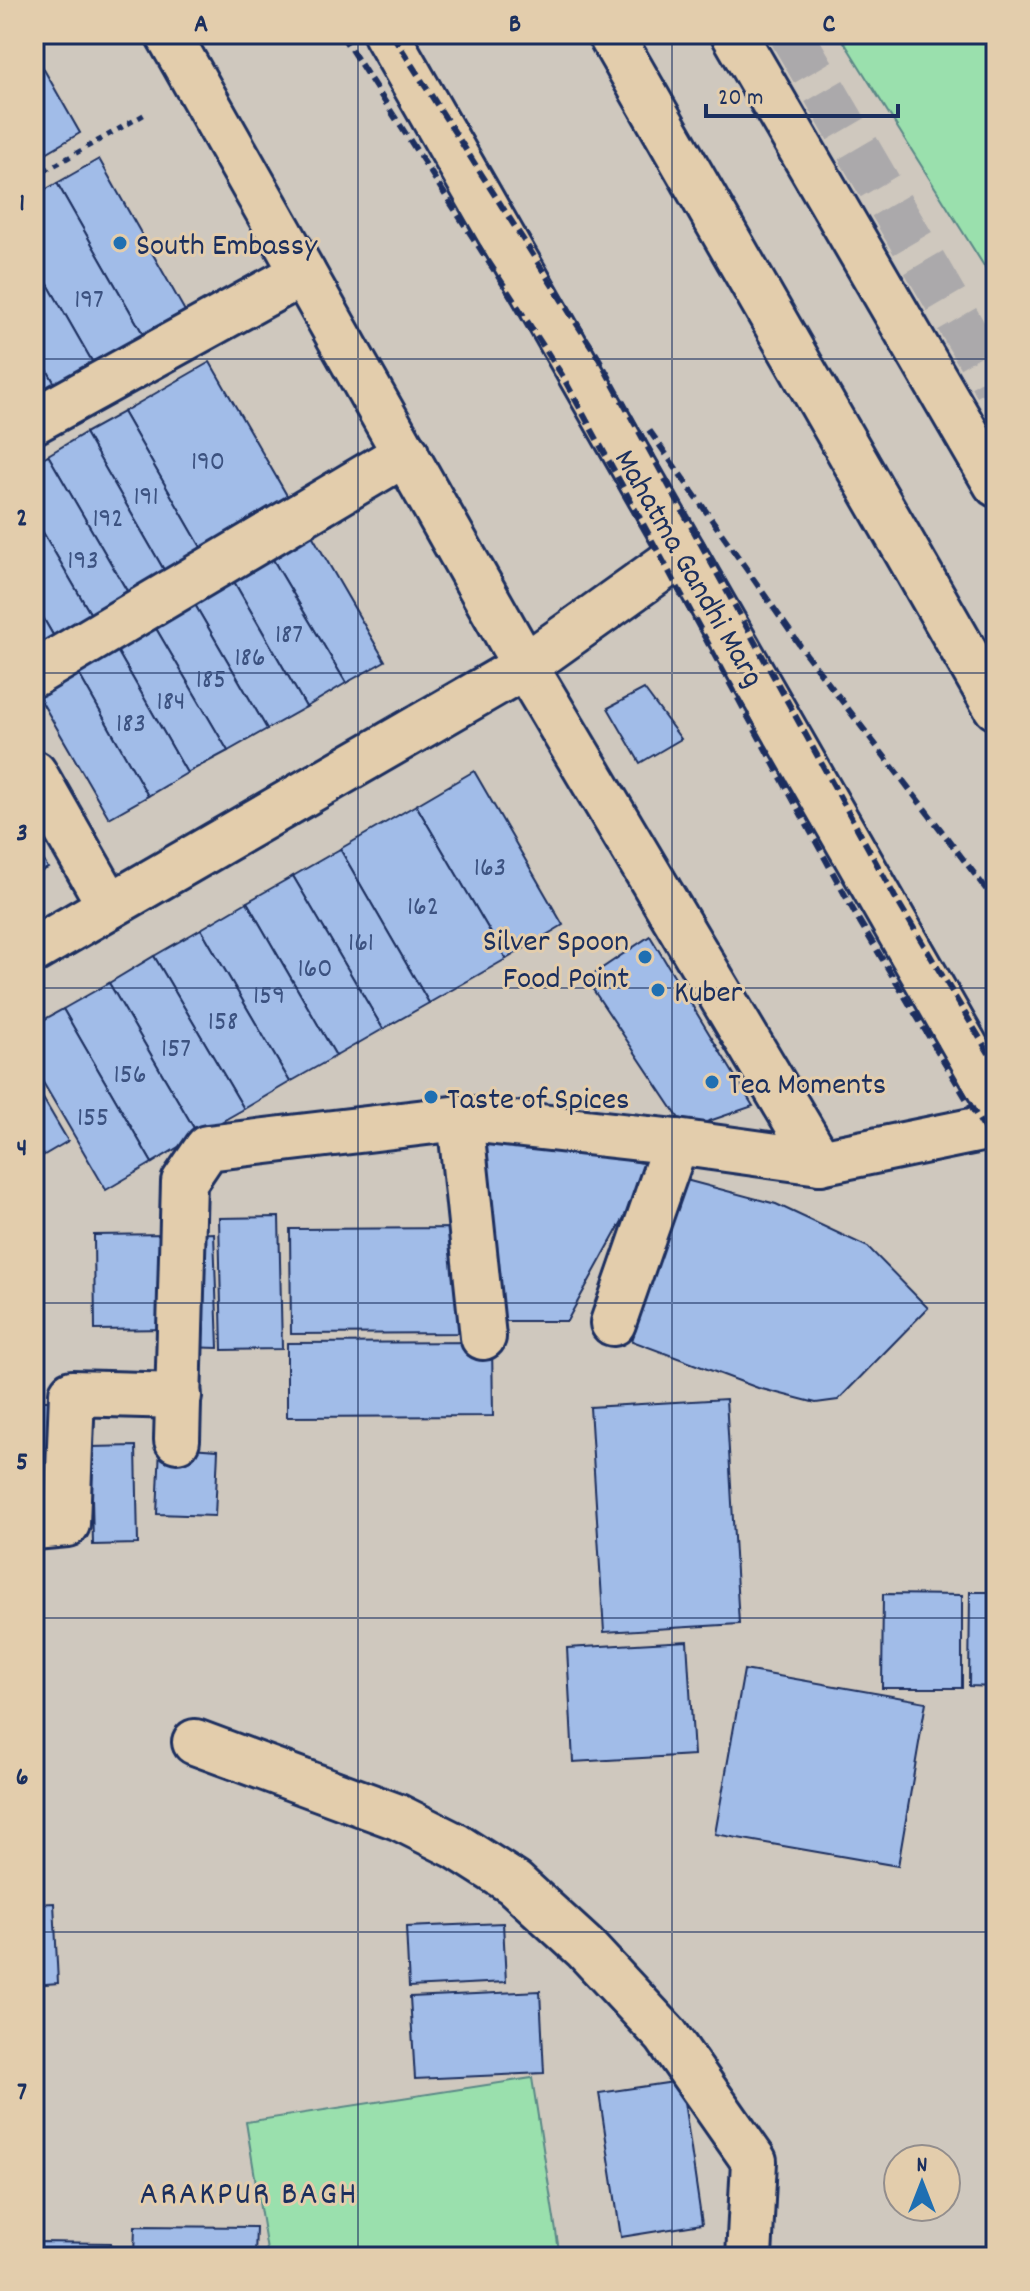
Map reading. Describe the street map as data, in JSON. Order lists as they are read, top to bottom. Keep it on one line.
{"streets":{"street":["Mahatma Gandhi Marg"]},"districts":["ARAKPUR BAGH"],"places":["South Embassy","Silver Spoon Food Point","Kuber","Tea Moments","Taste of Spices"],"house_numbers":["197","190","191","192","193","187","186","185","184","183","163","162","161","160","159","158","157","156","155"],"scale_bar":"20 m","north":"top","grid":{"columns":["A","B","C"],"rows":["1","2","3","4","5","6","7"]}}
